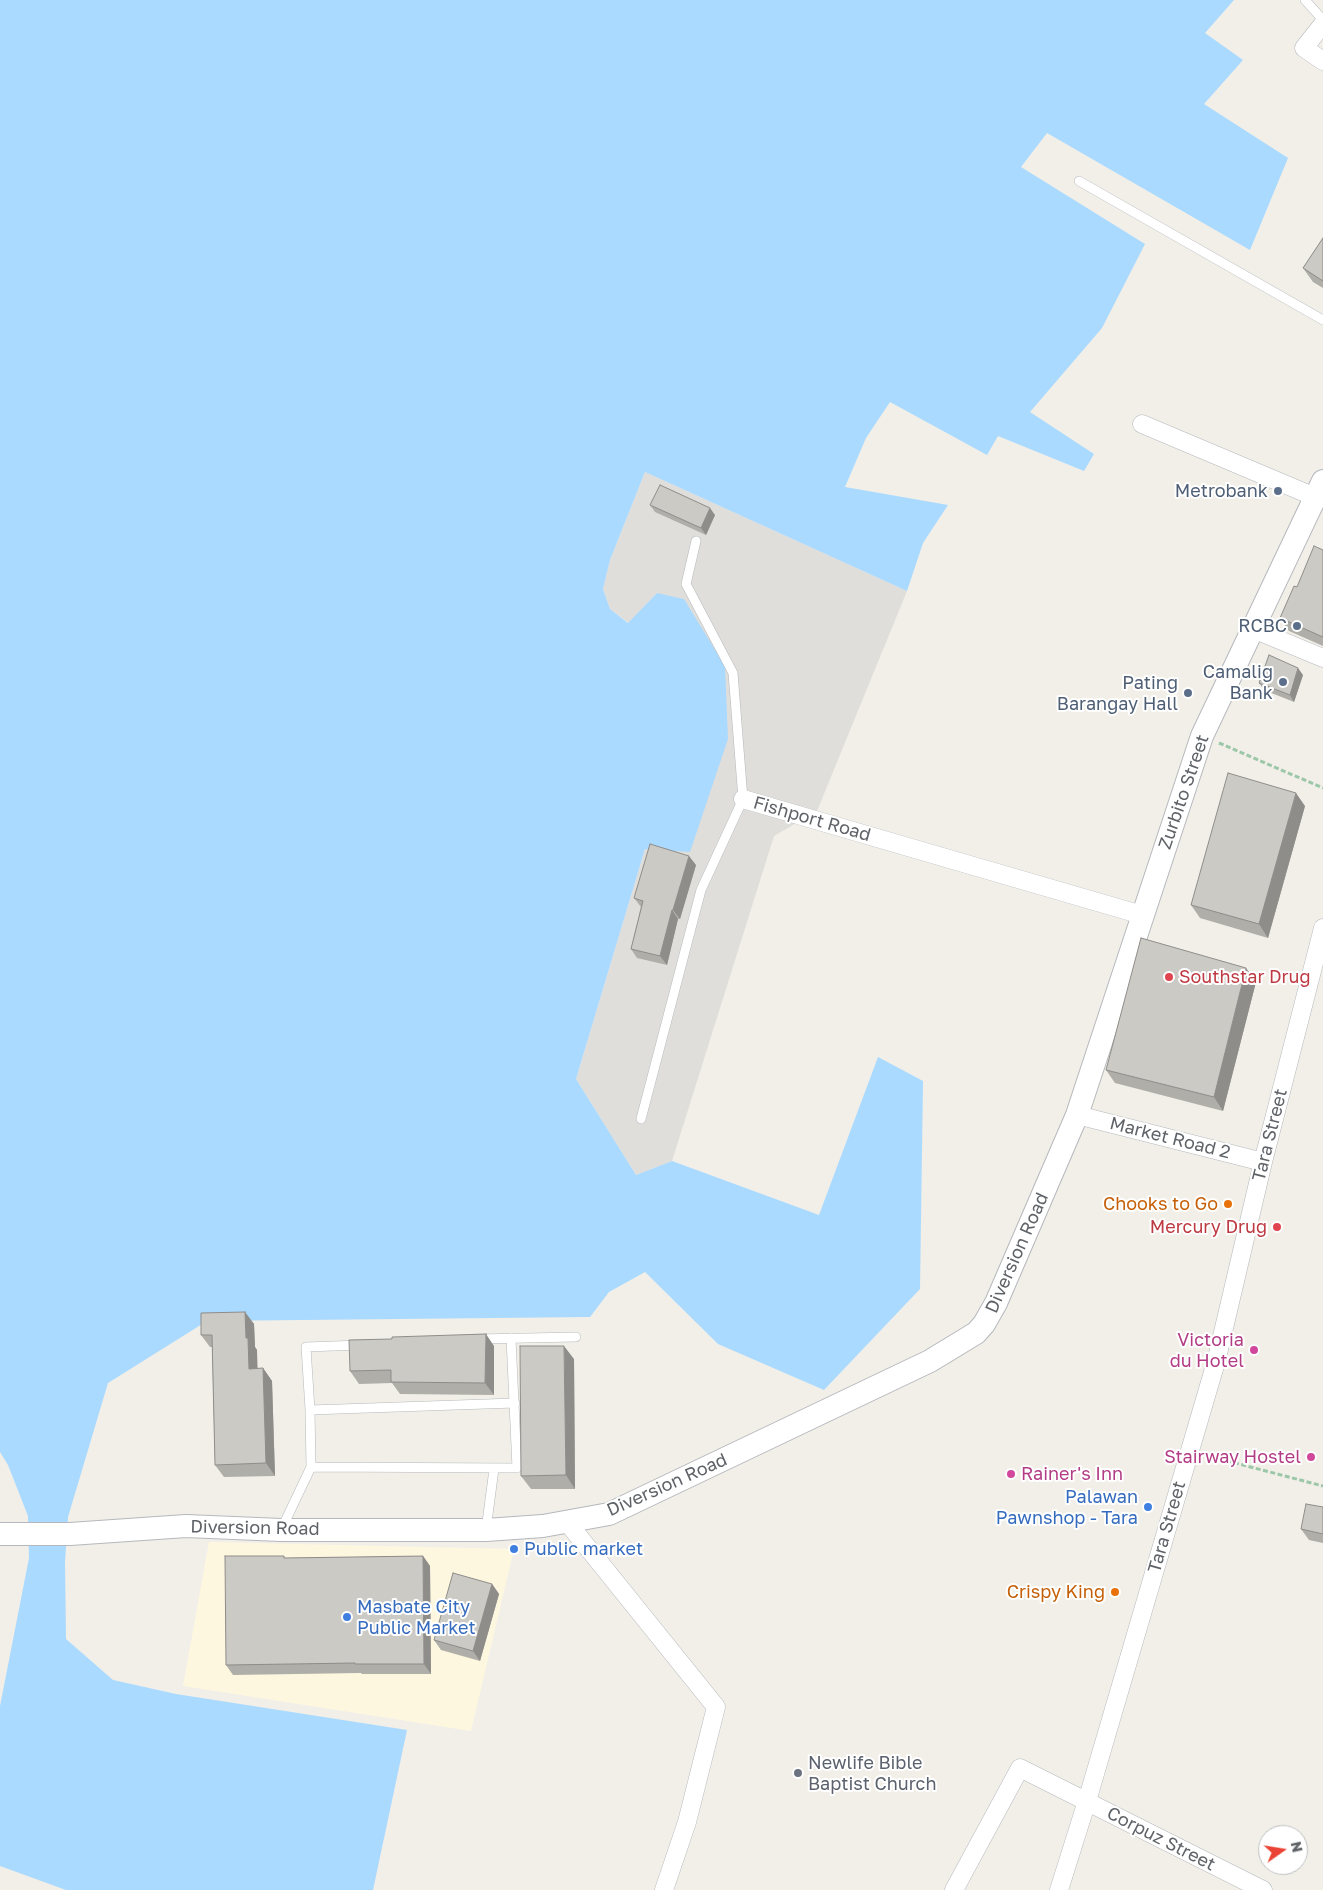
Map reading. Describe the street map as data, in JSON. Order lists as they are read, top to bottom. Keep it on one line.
{"streets":{"street":["Zurbito Street","Fishport Road","Tara Street","Market Road 2","Diversion Road","Corpuz Street"]},"crossings":[["Zurbito Street","Fishport Road"],["Zurbito Street","Market Road 2"],["Zurbito Street","Diversion Road"],["Tara Street","Market Road 2"],["Tara Street","Corpuz Street"],["Market Road 2","Diversion Road"]],"places":["Metrobank","RCBC","Camalig Bank","Pating Barangay Hall","Southstar Drug","Chooks to Go","Mercury Drug","Victoria du Hotel","Stairway Hostel","Rainer's Inn","Palawan Pawnshop - Tara","Public market","Crispy King","Masbate City Public Market","Newlife Bible Baptist Church"],"north":"right"}
